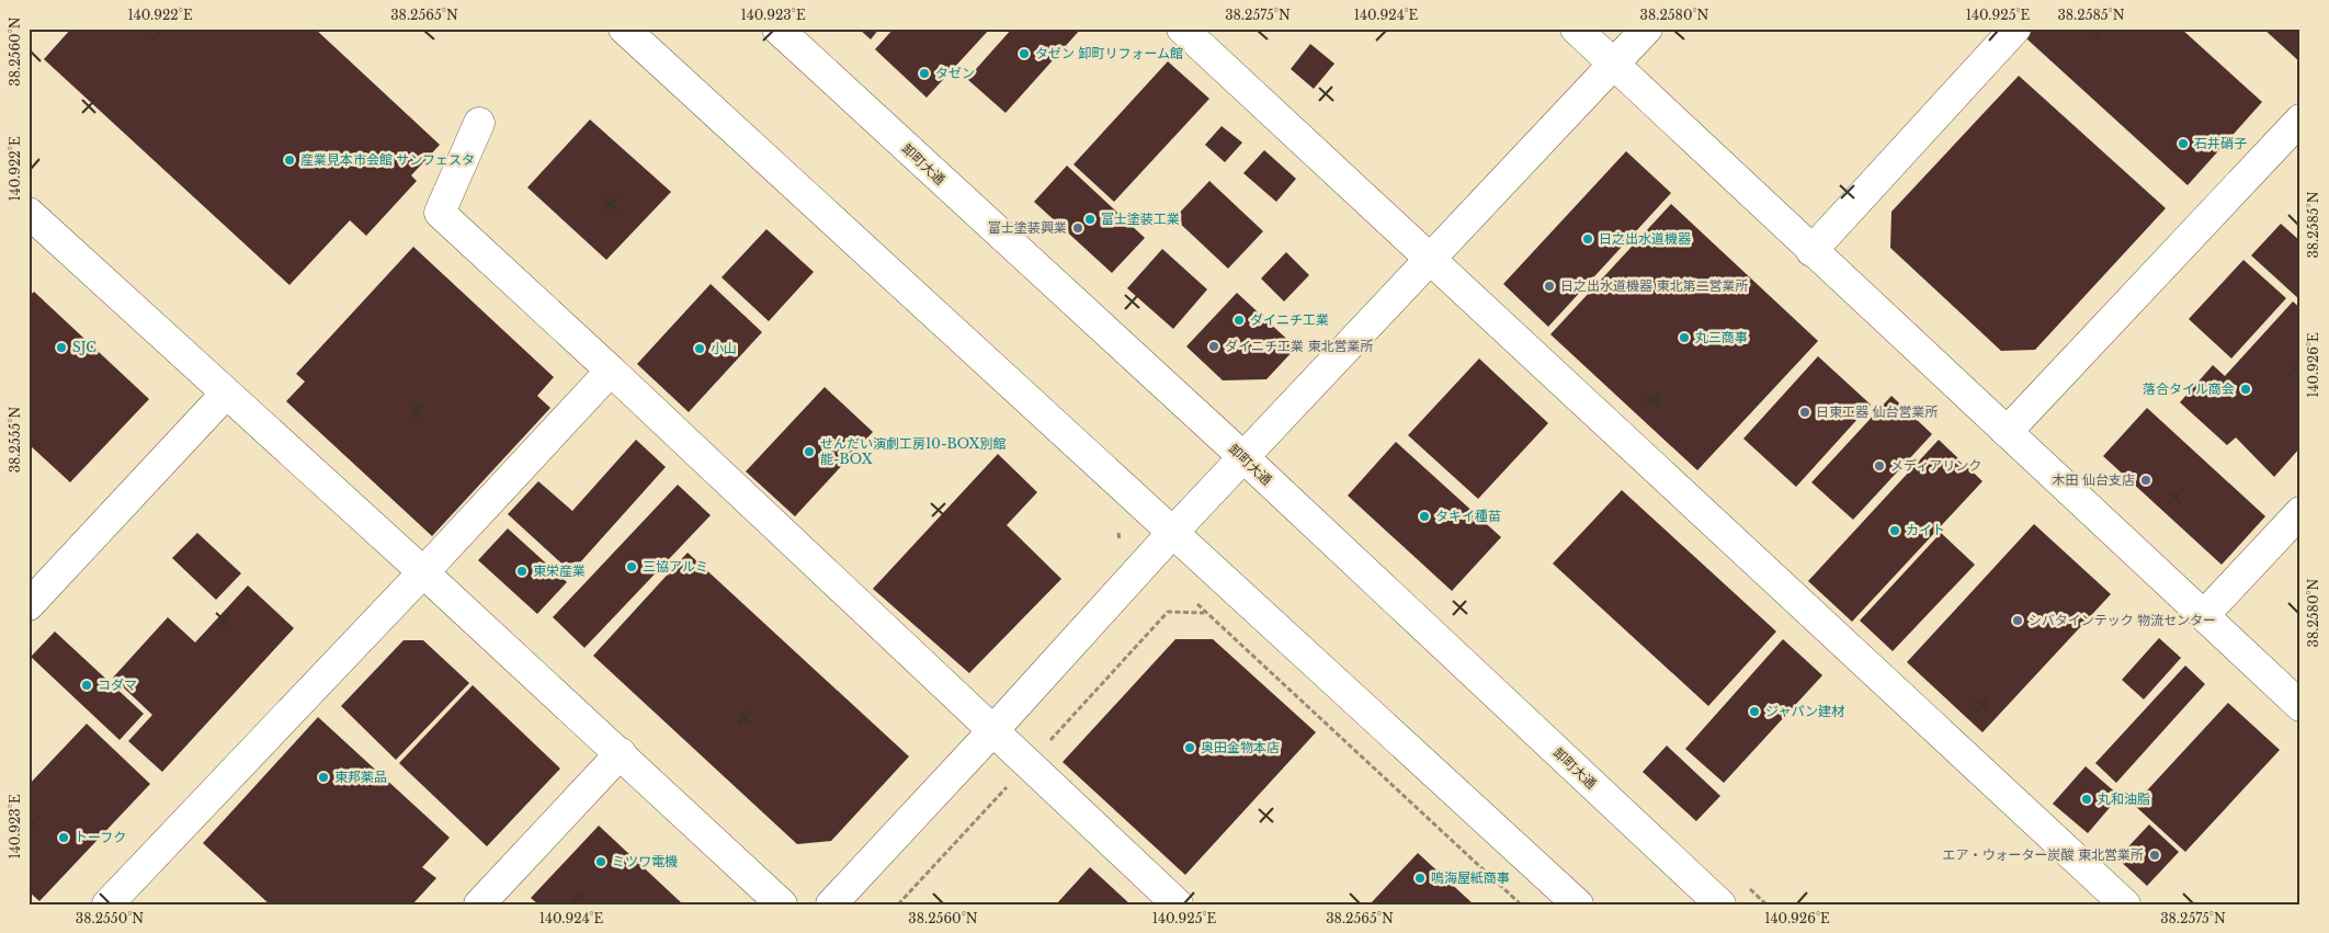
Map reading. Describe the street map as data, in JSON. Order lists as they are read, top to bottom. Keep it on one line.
{"streets":{"street":["卸町大通"]},"places":["タゼン 卸町リフォーム館","タゼン","石井硝子","産業見本市会館 サンフェスタ","富士塗装工業","富士塗装興業","日之出水道機器","日之出水道機器 東北第二営業所","ダイニチ工業","丸三商事","ダイニチ工業 東北営業所","SJC","小山","落合タイル商会","日東工器 仙台営業所","せんだい演劇工房10-BOX別館 能-BOX","メディアリンク","木田 仙台支店","タキイ種苗","カイト","三協アルミ","東栄産業","シバタインテック 物流センター","コダマ","ジャパン建材","奥田金物本店","東邦薬品","丸和油脂","トーフク","エア・ウォーター炭酸 東北営業所","ミツワ電機","鳴海屋紙商事"],"coordinates":["140.922°E","38.2565°N","140.923°E","38.2575°N","140.924°E","38.2580°N","140.925°E","38.2585°N","38.2560°N","140.926°E","38.2555°N","38.2550°N"]}
